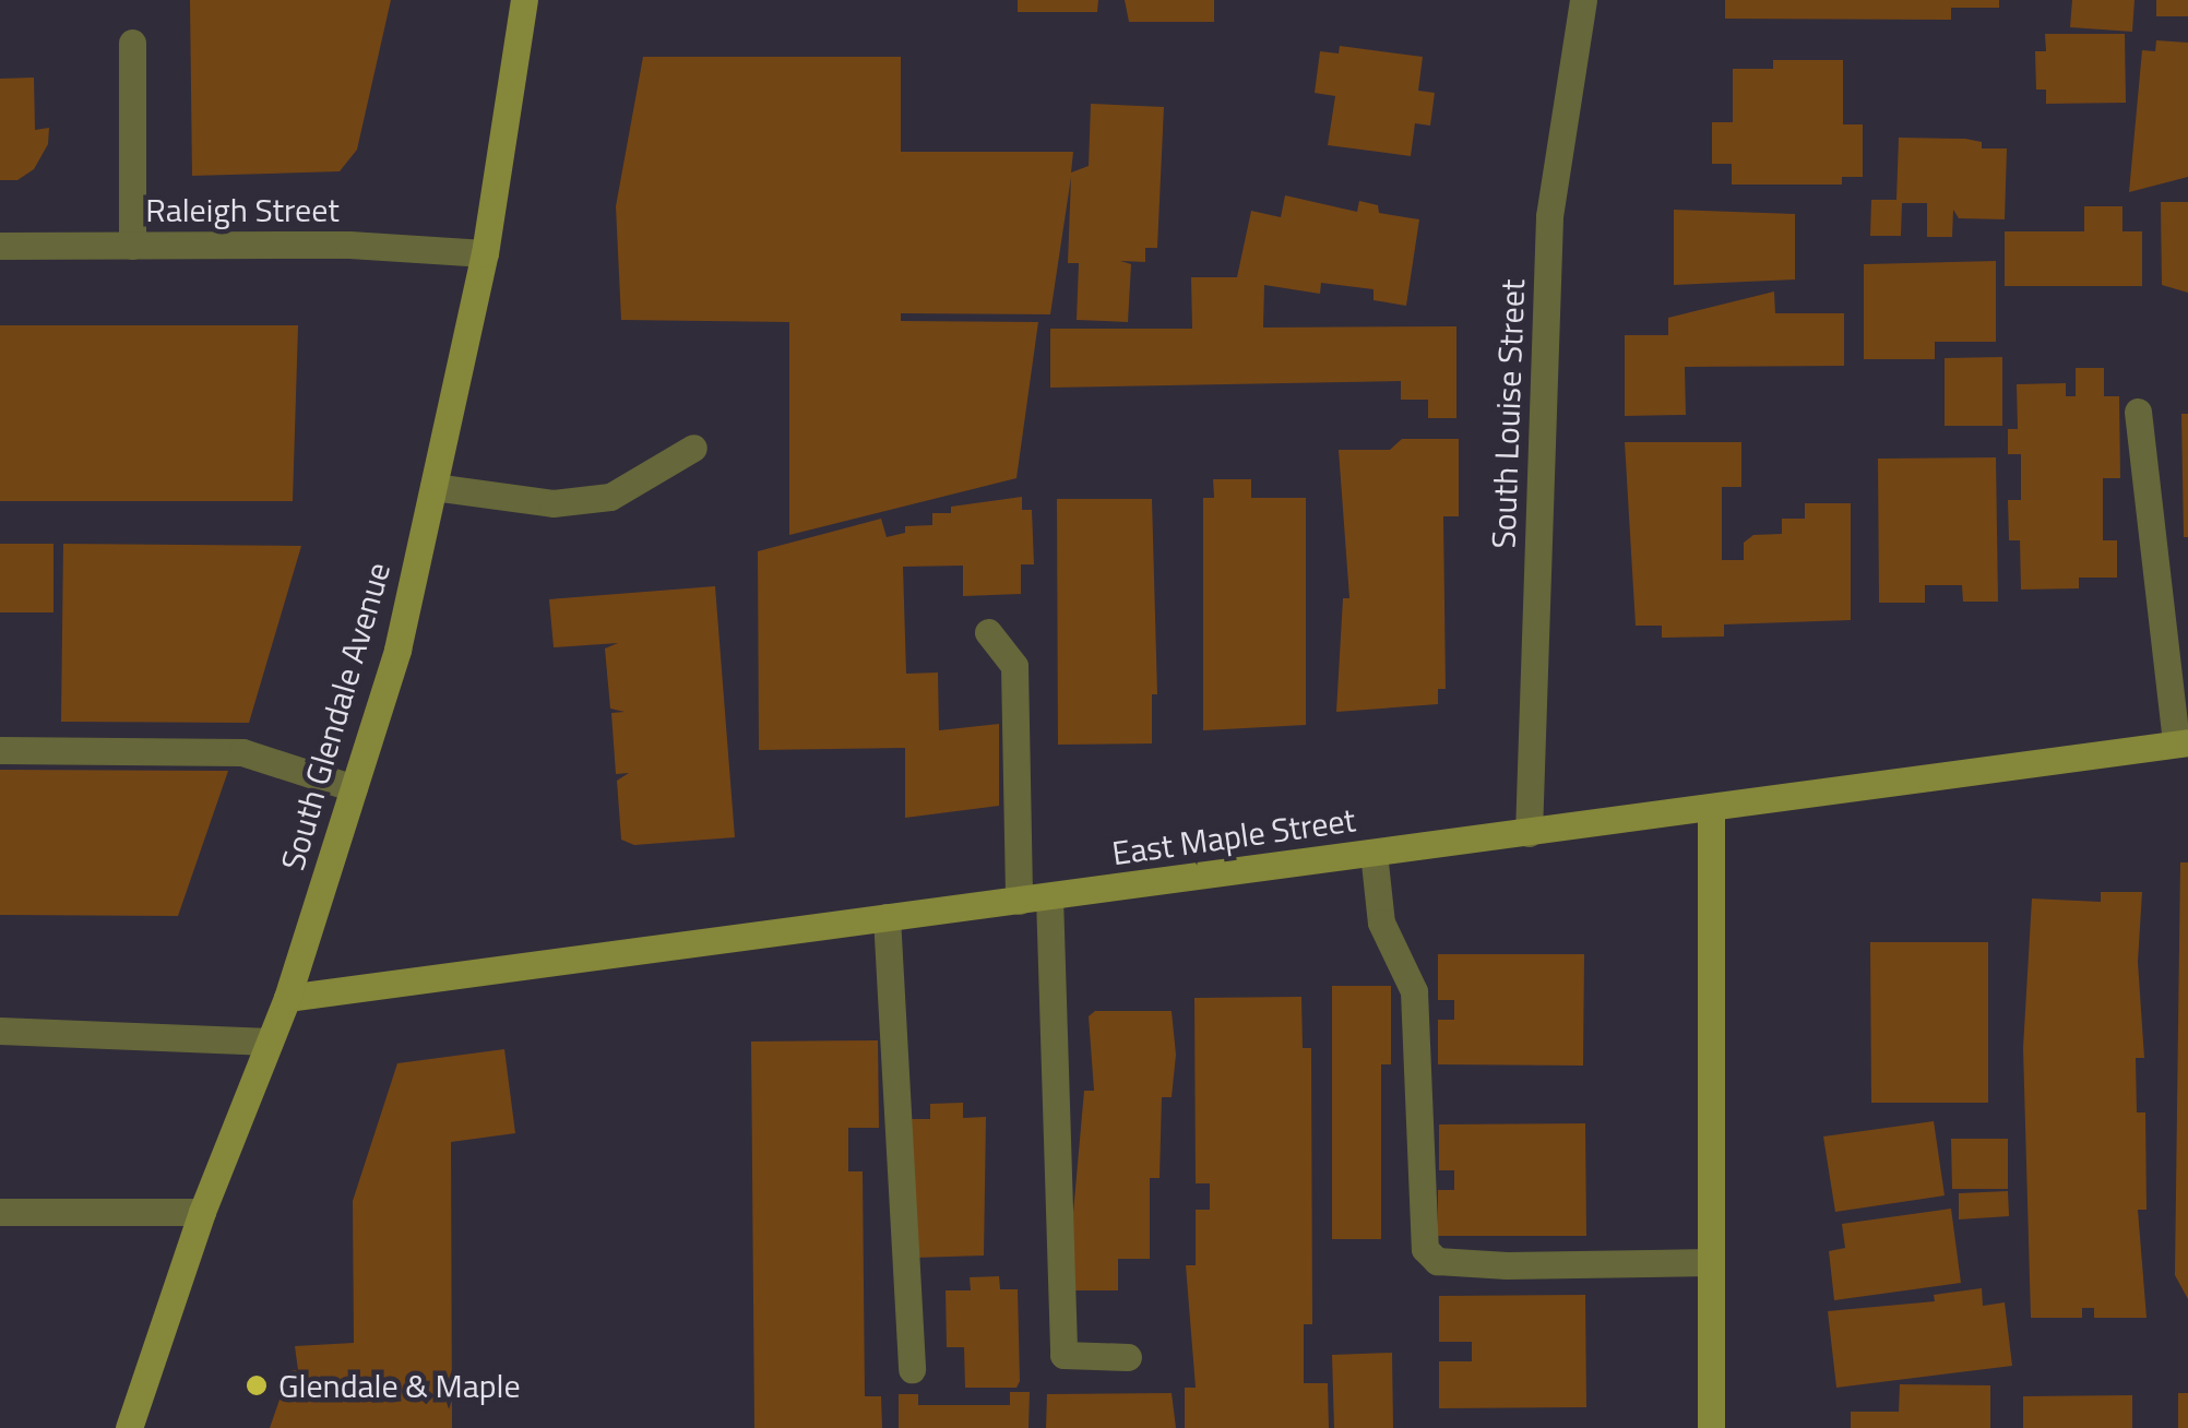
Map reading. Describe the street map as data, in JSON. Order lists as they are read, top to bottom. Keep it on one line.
{"streets":{"street":["Raleigh Street","South Louise Street","South Glendale Avenue","East Maple Street"]},"crossings":[["Raleigh Street","South Glendale Avenue"],["South Louise Street","East Maple Street"],["South Glendale Avenue","East Maple Street"]],"places":["Glendale & Maple"]}
